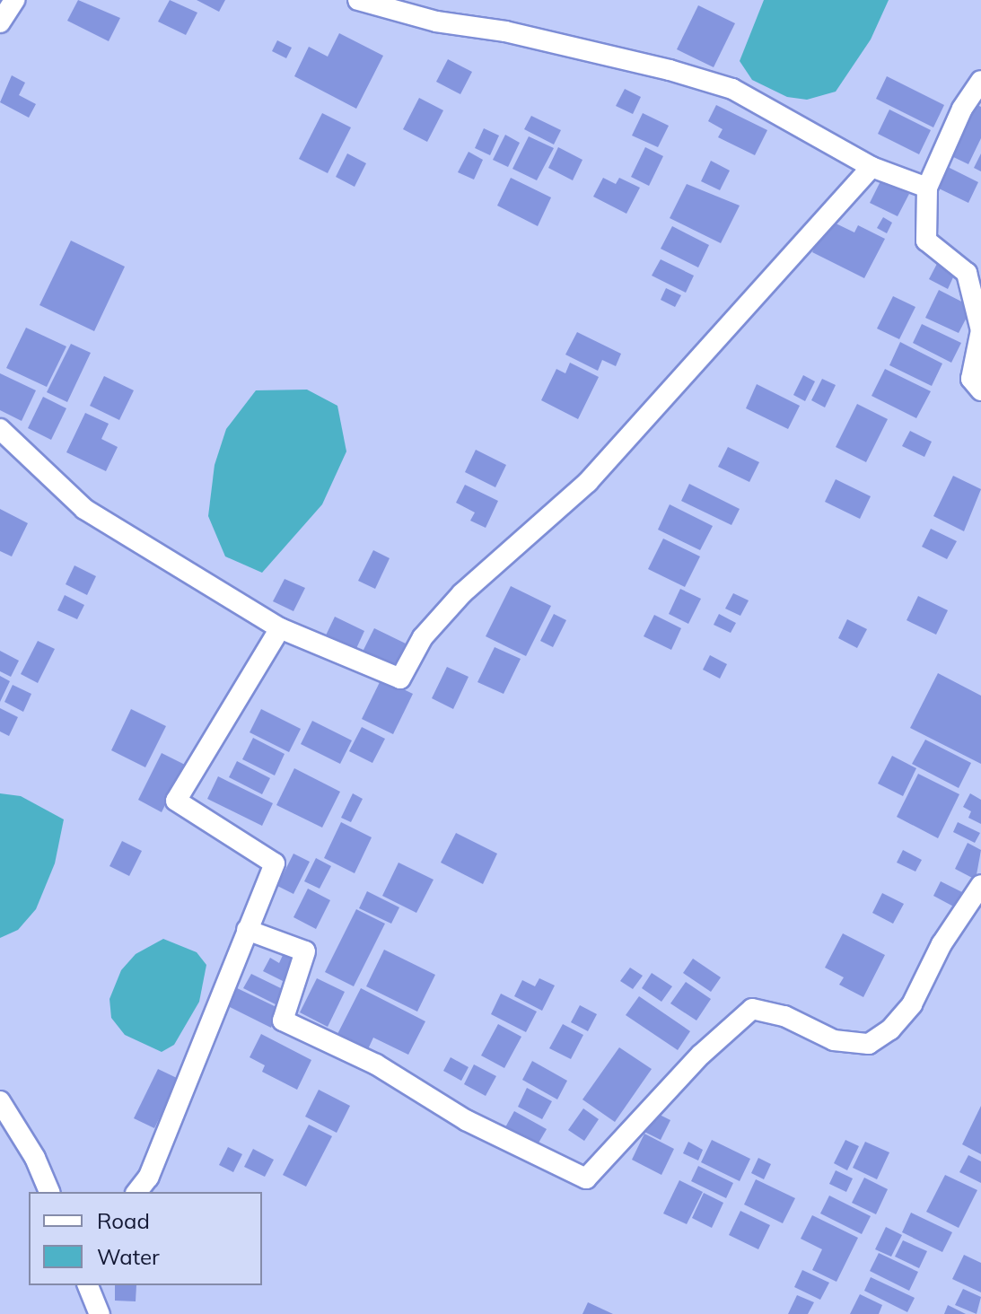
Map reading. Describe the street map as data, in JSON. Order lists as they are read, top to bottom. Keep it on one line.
{"legend":["Road","Water"]}
